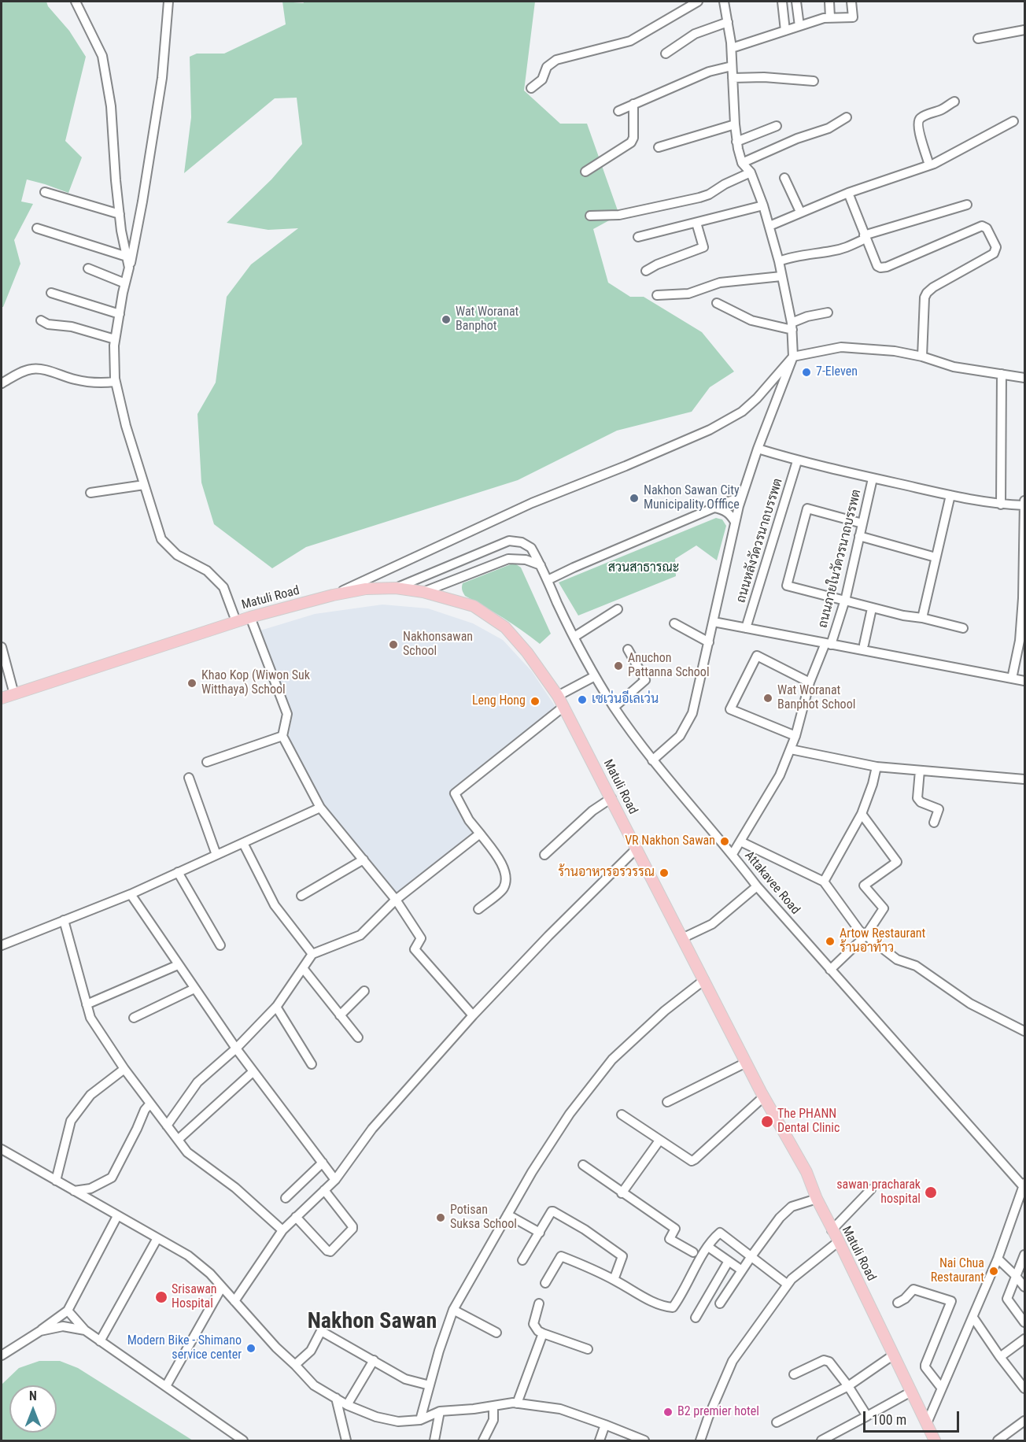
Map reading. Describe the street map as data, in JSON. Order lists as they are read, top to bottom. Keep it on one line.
{"streets":{"main road":["Matuli Road"],"street":["ถนนหลังวัดวรนาถบรรพต","ถนนภายในวัดวรนาถบรรพต","Attakavee Road"]},"crossings":[["ถนนภายในวัดวรนาถบรรพต","Attakavee Road"],["Matuli Road","Attakavee Road"]],"districts":["Nakhon Sawan"],"parks":["สวนสาธารณะ"],"places":["Wat Woranat Banphot","7-Eleven","Nakhon Sawan City Municipality Offfice","Nakhonsawan School","Anuchon Pattanna School","Khao Kop (Wiwon Suk Witthaya) School","Wat Woranat Banphot School","เซเว่นอีเลเว่น","Leng Hong","VR Nakhon Sawan","ร้านอาหารอรวรรณ","Artow Restaurant ร้านอาท้าว","The PHANN Dental Clinic","sawan pracharak hospital","Potisan Suksa School","Nai Chua Restaurant","Srisawan Hospital","Modern Bike - Shimano service center","B2 premier hotel"],"scale_bar":"100 m","north":"top"}
